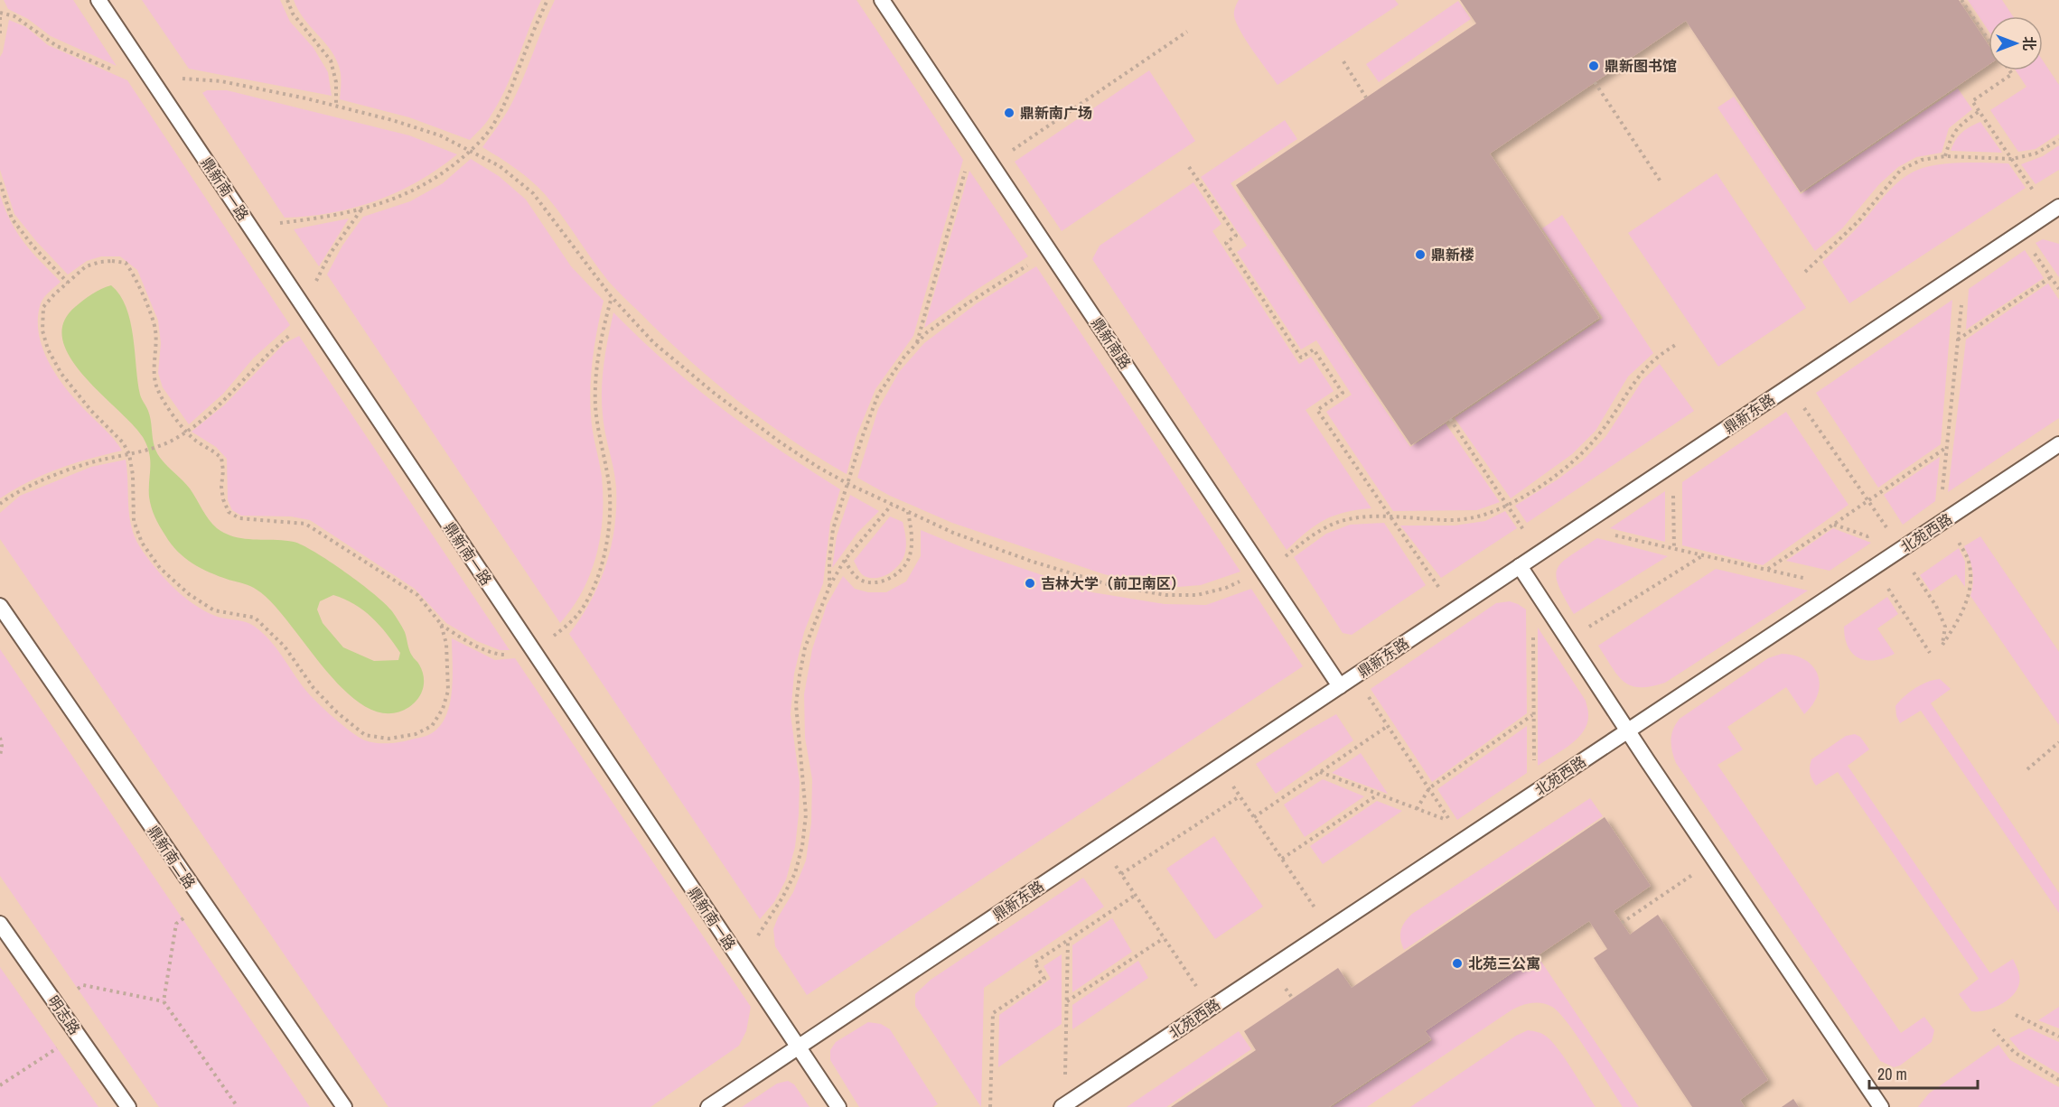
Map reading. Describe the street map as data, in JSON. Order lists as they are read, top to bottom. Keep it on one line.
{"streets":{"lane":["鼎新南一路","鼎新南路","鼎新东路","北苑西路","鼎新南二路","明志路"]},"crossings":[["鼎新南一路","鼎新东路"],["鼎新南路","鼎新东路"]],"places":["鼎新图书馆","鼎新南广场","鼎新楼","吉林大学（前卫南区）","北苑三公寓"],"scale_bar":"20 m","north":"right"}
